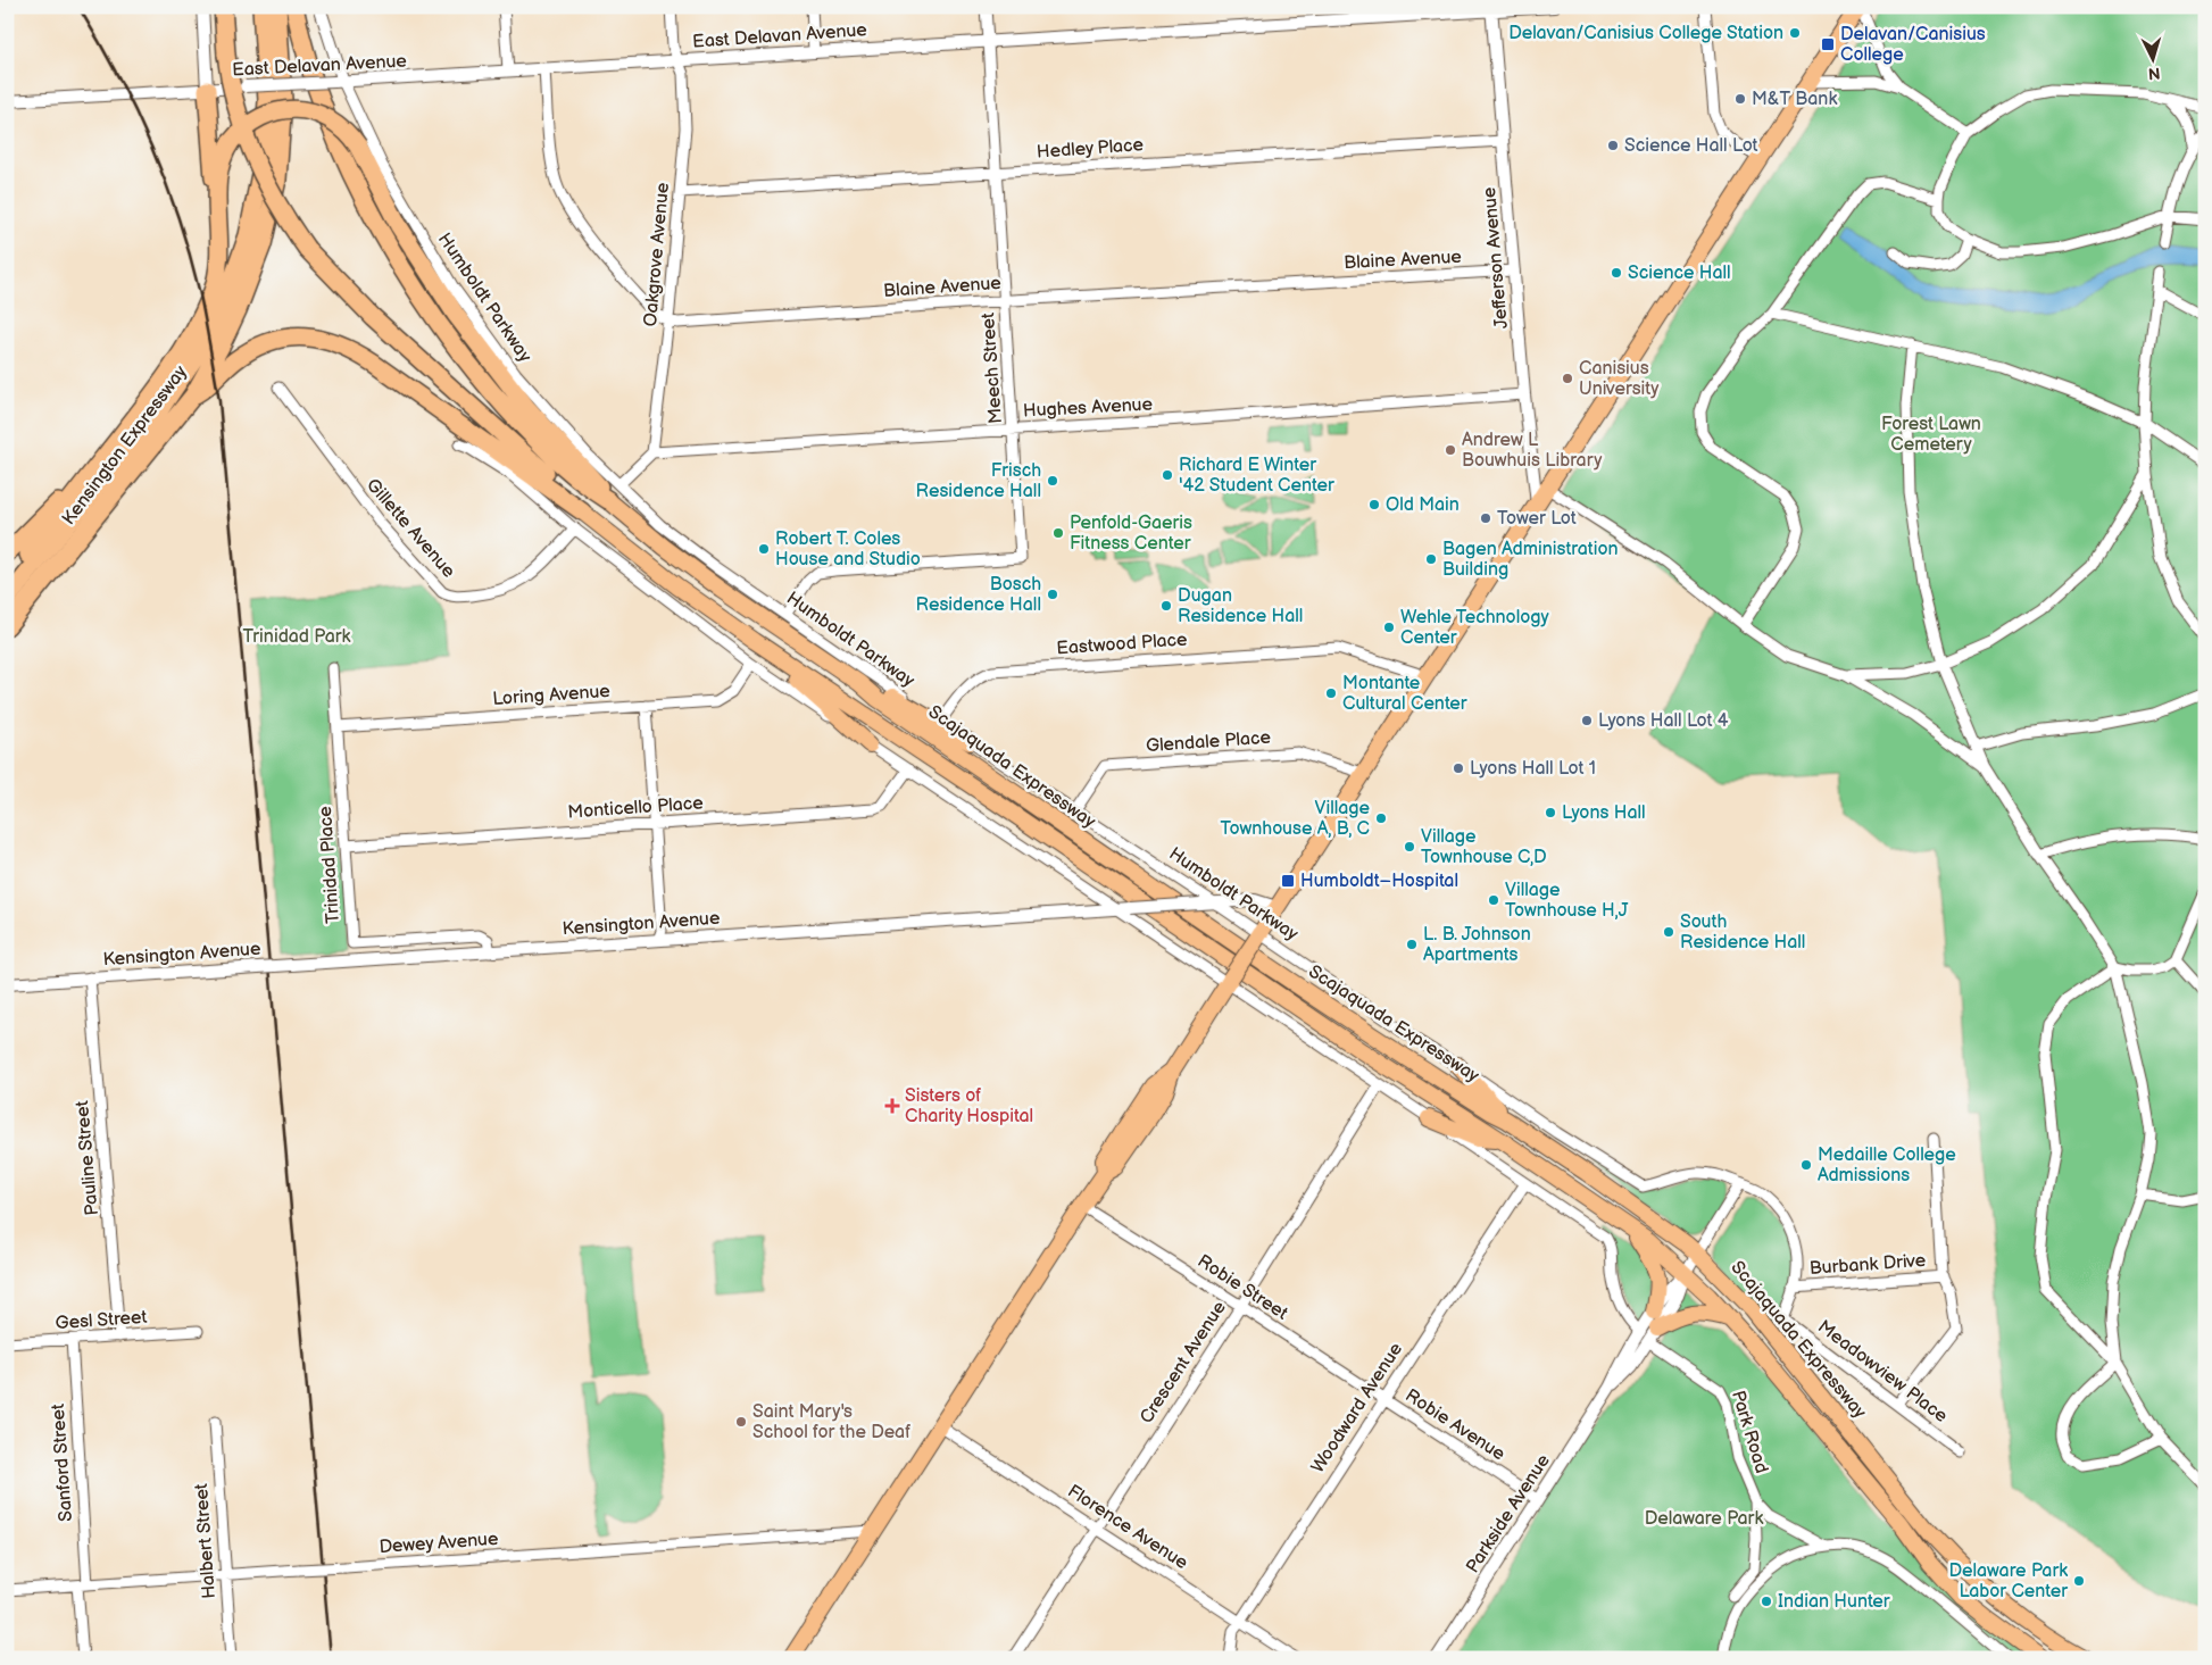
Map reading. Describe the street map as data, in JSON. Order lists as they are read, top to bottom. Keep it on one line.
{"streets":{"highway":["Kensington Expressway"],"main road":["Scajaquada Expressway"],"street":["East Delavan Avenue","Hedley Place","Oakgrove Avenue","Jefferson Avenue","Blaine Avenue","Humboldt Parkway","Meech Street","Hughes Avenue","Gillette Avenue","Eastwood Place","Loring Avenue","Glendale Place","Monticello Place","Trinidad Place","Kensington Avenue","Pauline Street","Burbank Drive","Robie Street","Gesl Street","Crescent Avenue","Meadowview Place","Woodward Avenue","Robie Avenue","Park Road","Sanford Street","Parkside Avenue","Florence Avenue","Halbert Street","Dewey Avenue"]},"crossings":[["East Delavan Avenue","Oakgrove Avenue"],["East Delavan Avenue","Jefferson Avenue"],["East Delavan Avenue","Humboldt Parkway"],["East Delavan Avenue","Meech Street"],["Hedley Place","Oakgrove Avenue"],["Hedley Place","Jefferson Avenue"],["Hedley Place","Meech Street"],["Oakgrove Avenue","Blaine Avenue"],["Oakgrove Avenue","Hughes Avenue"],["Jefferson Avenue","Blaine Avenue"],["Jefferson Avenue","Hughes Avenue"],["Blaine Avenue","Meech Street"],["Humboldt Parkway","Meech Street"],["Humboldt Parkway","Eastwood Place"],["Humboldt Parkway","Glendale Place"],["Humboldt Parkway","Kensington Avenue"],["Meech Street","Hughes Avenue"],["Loring Avenue","Trinidad Place"],["Scajaquada Expressway","Parkside Avenue"],["Monticello Place","Trinidad Place"],["Trinidad Place","Kensington Avenue"],["Kensington Avenue","Pauline Street"],["Pauline Street","Gesl Street"],["Burbank Drive","Meadowview Place"],["Robie Street","Crescent Avenue"],["Robie Street","Woodward Avenue"],["Robie Street","Robie Avenue"],["Gesl Street","Sanford Street"],["Crescent Avenue","Florence Avenue"],["Woodward Avenue","Robie Avenue"],["Woodward Avenue","Park Road"],["Woodward Avenue","Florence Avenue"],["Robie Avenue","Parkside Avenue"],["Park Road","Parkside Avenue"],["Sanford Street","Dewey Avenue"],["Halbert Street","Dewey Avenue"]],"parks":["Forest Lawn Cemetery","Trinidad Park","Delaware Park"],"places":{"other":["Delavan/Canisius College Station","M&T Bank","Science Hall Lot","Science Hall","Canisius University","Andrew L Bouwhuis Library","Richard E Winter '42 Student Center","Frisch Residence Hall","Old Main","Tower Lot","Penfold-Gaeris Fitness Center","Robert T. Coles House and Studio","Bagen Administration Building","Bosch Residence Hall","Dugan Residence Hall","Wehle Technology Center","Montante Cultural Center","Lyons Hall Lot 4","Lyons Hall Lot 1","Lyons Hall","Village Townhouse A, B, C","Village Townhouse C,D","Village Townhouse H,J","South Residence Hall","L. B. Johnson Apartments","Medaille College Admissions","Saint Mary's School for the Deaf","Delaware Park Labor Center","Indian Hunter"],"transit":["Delavan/Canisius College","Humboldt–Hospital"],"health":["Sisters of Charity Hospital"]},"north":"bottom"}
